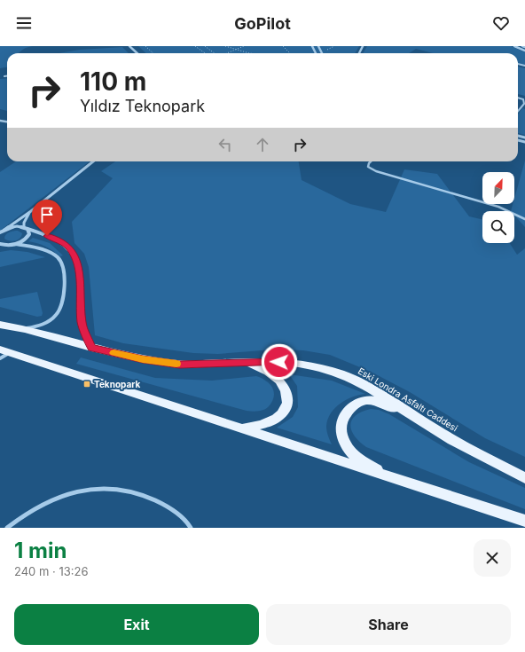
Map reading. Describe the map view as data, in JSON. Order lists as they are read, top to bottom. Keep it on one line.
{"streets":{"main road":["Eski Londra Asfaltı Caddesi"]},"places":{"transit":["Teknopark"]},"north":"top right","page":{"header":"GoPilot","turn":["110 m","Yıldız Teknopark"],"heading":["1 min","240 m · 13:26"],"buttons":["Exit","Share"]}}
